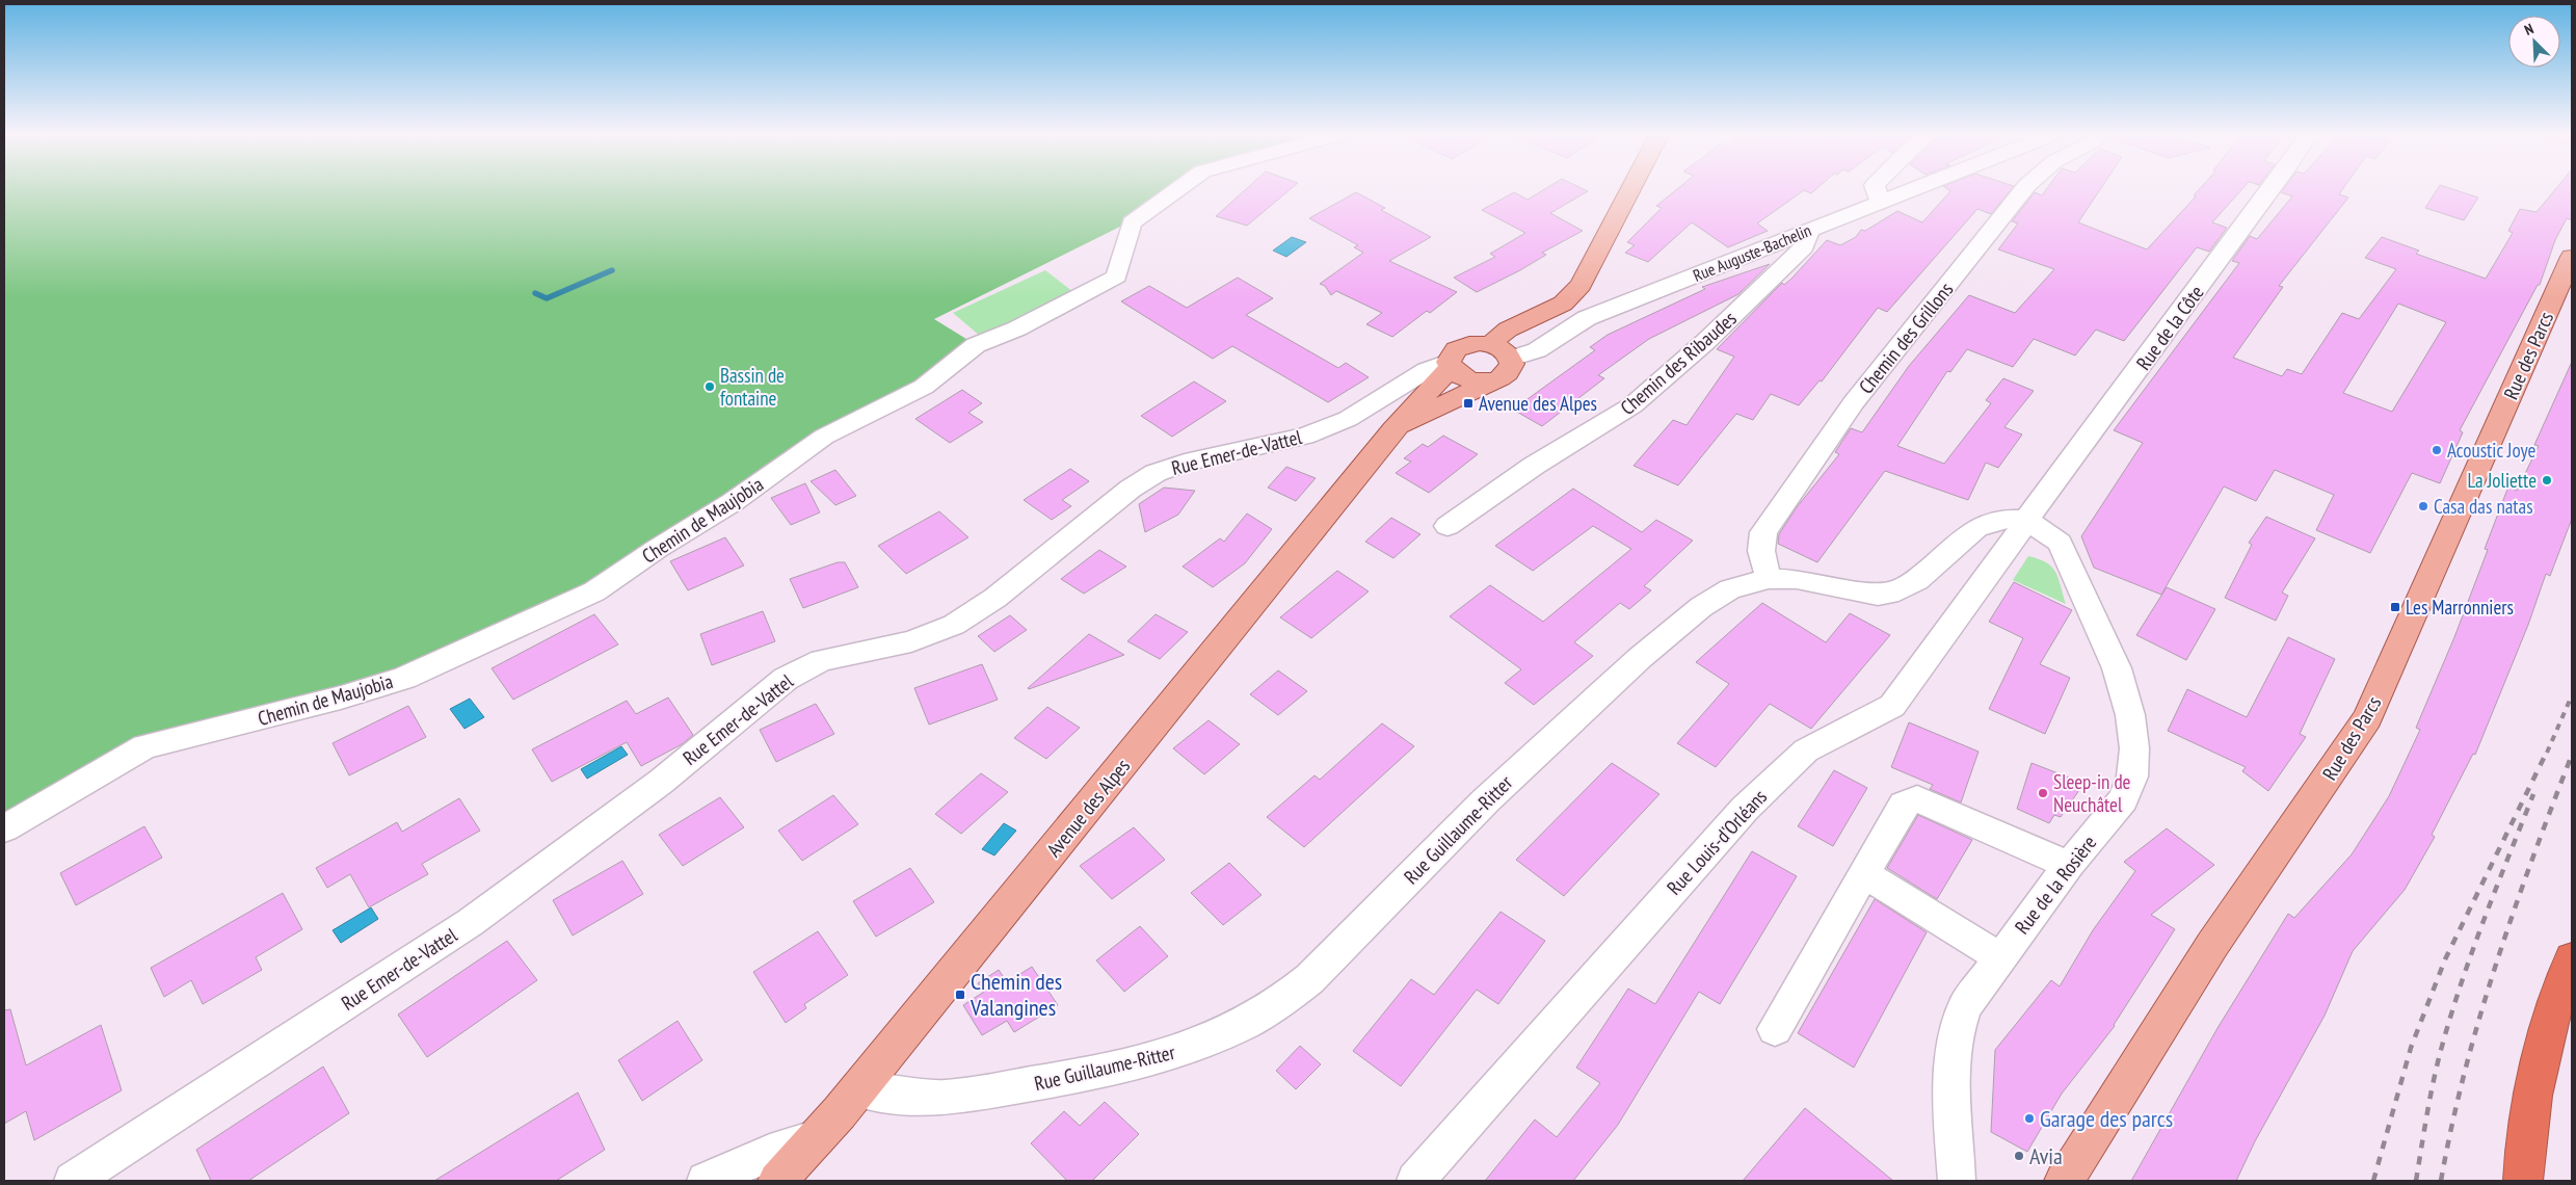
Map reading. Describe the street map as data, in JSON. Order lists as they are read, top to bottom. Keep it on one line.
{"streets":{"main road":["Rue des Parcs","Avenue des Alpes"],"street":["Rue Auguste-Bachelin","Rue de la Côte","Chemin des Grillons","Chemin des Ribaudes","Rue Emer-de-Vattel","Chemin de Maujobia","Rue Guillaume-Ritter","Rue Louis-d'Orléans","Rue de la Rosière"]},"crossings":[["Rue Auguste-Bachelin","Chemin des Ribaudes"],["Rue Auguste-Bachelin","Rue Emer-de-Vattel"],["Rue Auguste-Bachelin","Avenue des Alpes"],["Rue de la Côte","Rue Guillaume-Ritter"],["Rue de la Côte","Rue Louis-d'Orléans"],["Rue de la Côte","Rue de la Rosière"],["Chemin des Grillons","Rue Guillaume-Ritter"],["Rue Emer-de-Vattel","Avenue des Alpes"],["Avenue des Alpes","Rue Guillaume-Ritter"],["Rue Guillaume-Ritter","Rue Louis-d'Orléans"],["Rue Guillaume-Ritter","Rue de la Rosière"],["Rue Louis-d'Orléans","Rue de la Rosière"]],"places":{"other":["Bassin de fontaine","Acoustic Joye","La Joliette","Casa das natas","Sleep-in de Neuchâtel","Garage des parcs","Avia"],"transit":["Avenue des Alpes","Les Marronniers","Chemin des Valangines"]},"north":"top left"}
